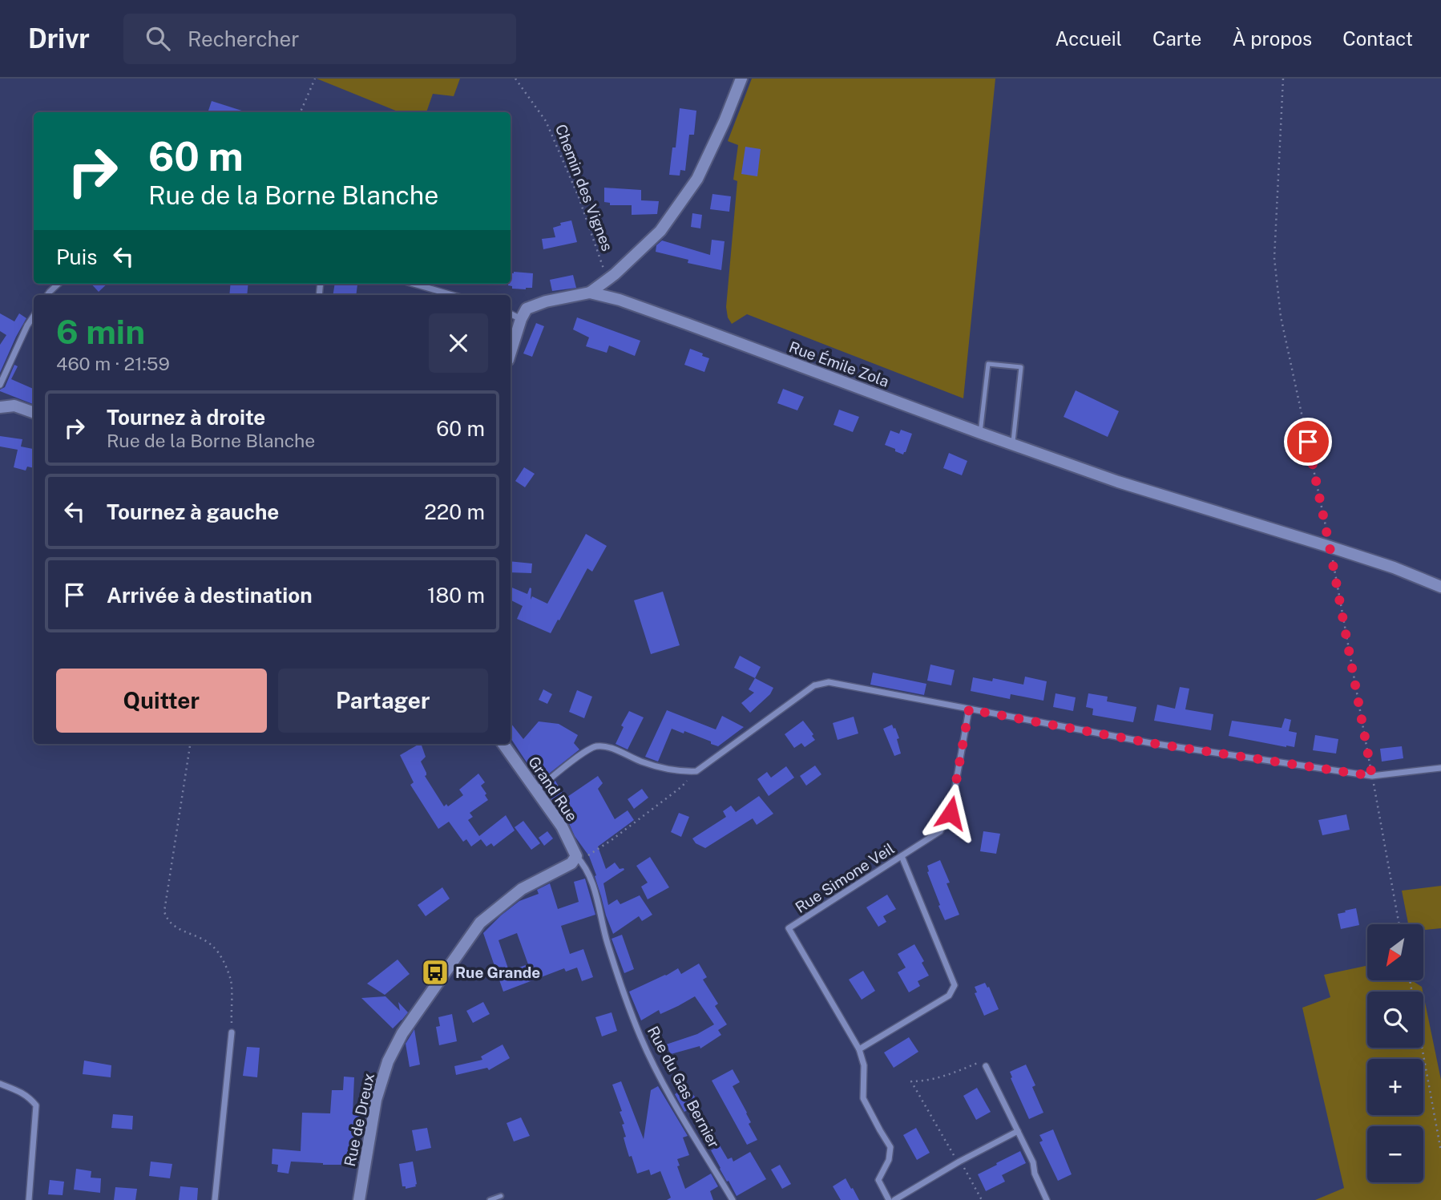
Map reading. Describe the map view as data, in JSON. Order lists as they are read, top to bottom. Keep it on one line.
{"streets":{"street":["Rue Émile Zola","Grand Rue","Rue Simone Veil","Rue du Gas Bernier","Rue de Dreux"],"path":["Chemin des Vignes"]},"crossings":[["Grand Rue","Rue du Gas Bernier"],["Grand Rue","Rue de Dreux"],["Rue du Gas Bernier","Rue de Dreux"]],"places":{"bus stop":["Rue Grande"]},"north":"bottom left","page":{"header":"Drivr","search":"Rechercher","nav":["Accueil","Carte","À propos","Contact"],"turn":["60 m","Rue de la Borne Blanche"],"then":"Puis","heading":["6 min","460 m · 21:59"],"list":[{"name":"Tournez à droite","note":"Rue de la Borne Blanche","value":"60 m"},{"name":"Tournez à gauche","value":"220 m"},{"name":"Arrivée à destination","value":"180 m"}],"buttons":["Quitter","Partager"],"map_buttons":["+","−"]}}
